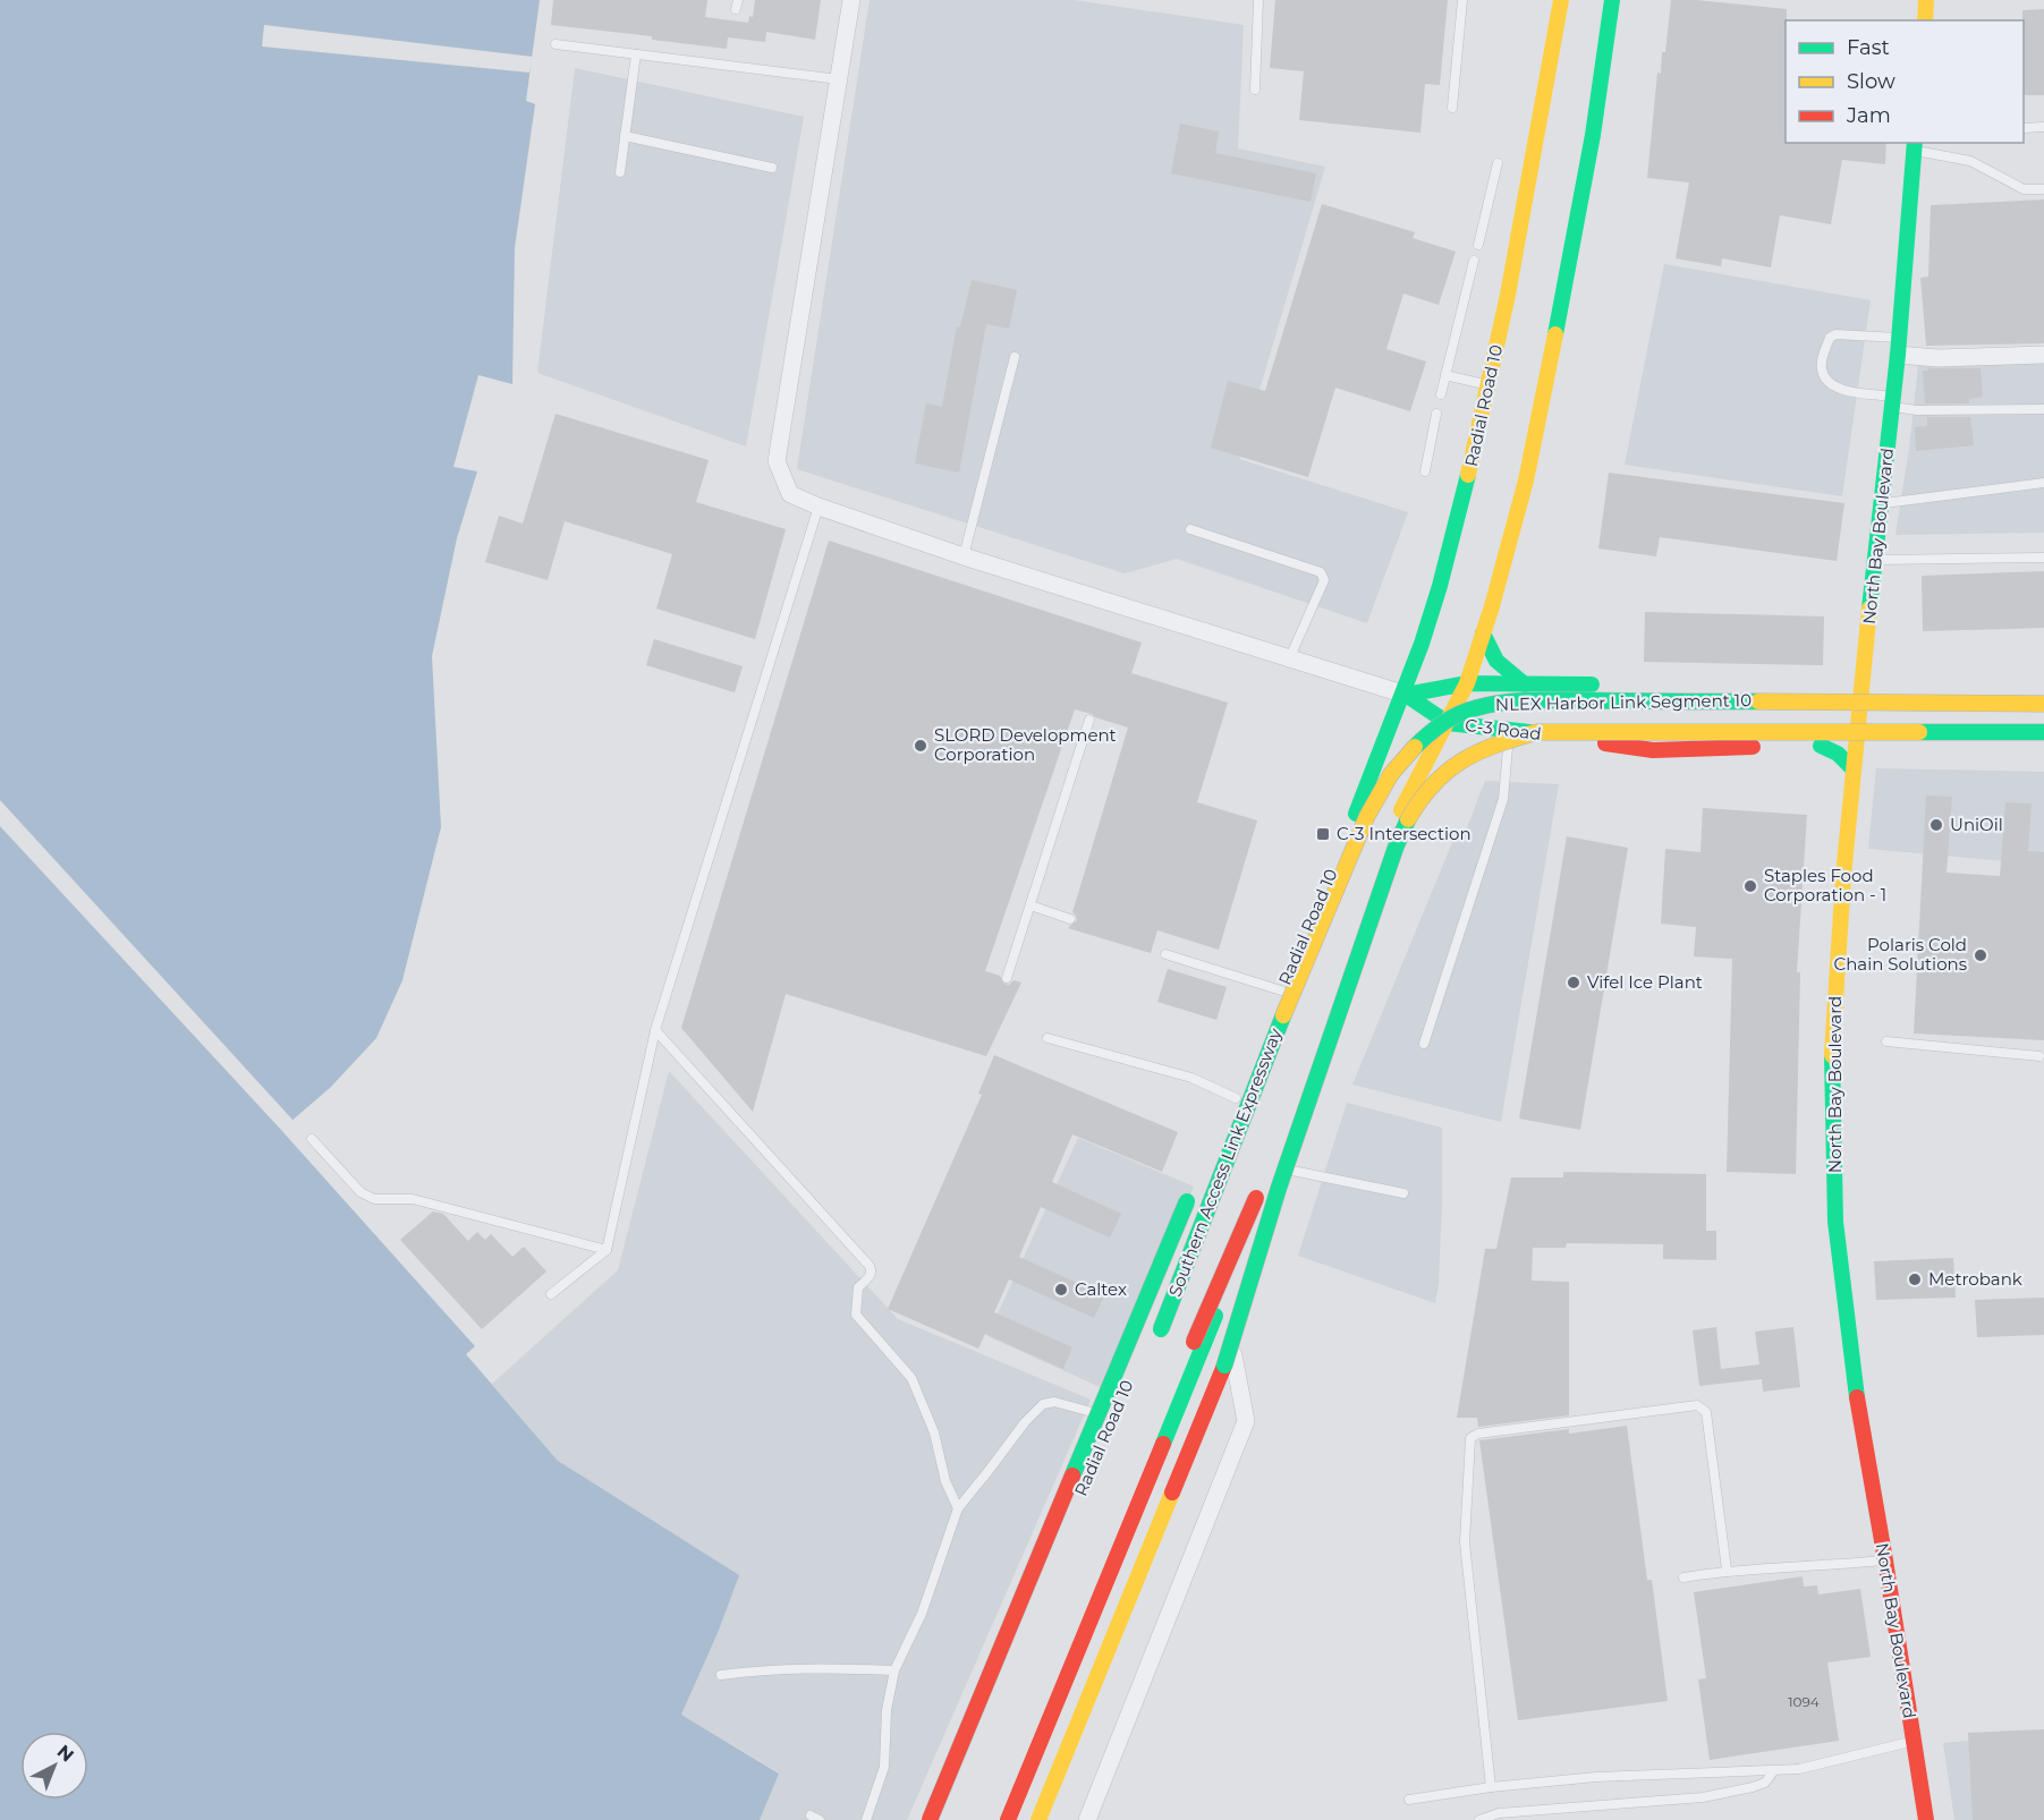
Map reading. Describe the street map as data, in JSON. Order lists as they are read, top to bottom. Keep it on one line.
{"streets":{"main road":["Radial Road 10","North Bay Boulevard","NLEX Harbor Link Segment 10","C-3 Road","Southern Access Link Expressway"]},"crossings":[["Radial Road 10","NLEX Harbor Link Segment 10"],["Radial Road 10","C-3 Road"],["Radial Road 10","Southern Access Link Expressway"],["North Bay Boulevard","C-3 Road"],["NLEX Harbor Link Segment 10","Southern Access Link Expressway"]],"places":{"other":["SLORD Development Corporation","UniOil","Staples Food Corporation - 1","Polaris Cold Chain Solutions","Vifel Ice Plant","Metrobank","Caltex"],"transit":["C-3 Intersection"]},"house_numbers":["1094"],"legend":["Fast","Slow","Jam"],"north":"top right"}
